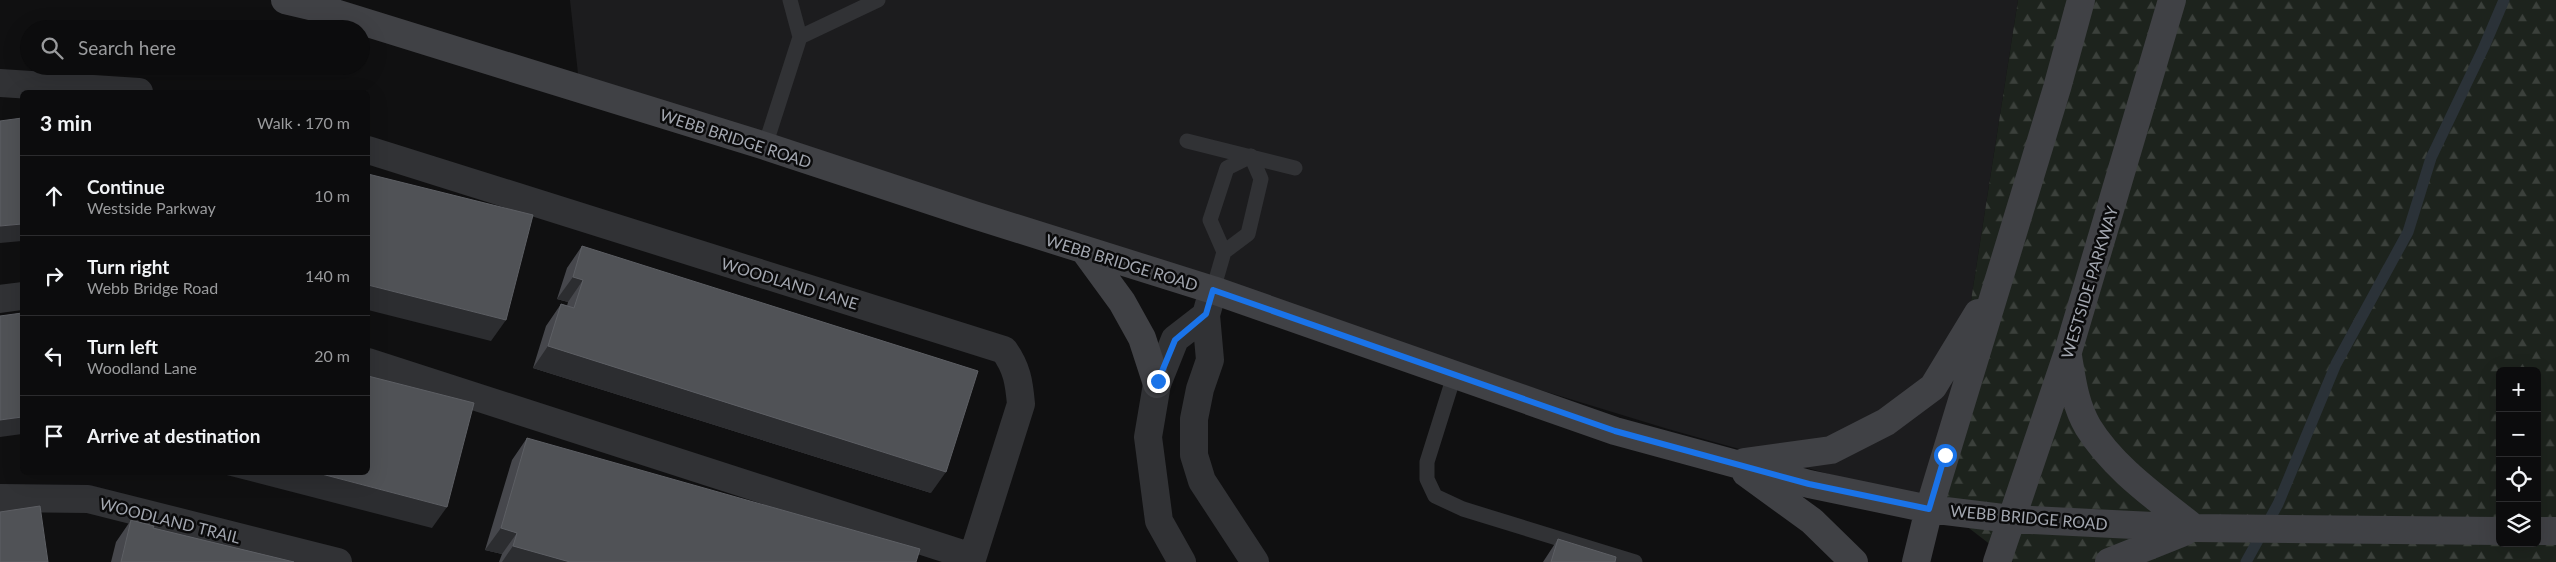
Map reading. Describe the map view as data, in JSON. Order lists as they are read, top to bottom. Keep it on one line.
{"streets":{"street":["WEBB BRIDGE ROAD","WESTSIDE PARKWAY","WOODLAND LANE","WOODLAND TRAIL"]},"crossings":[["WEBB BRIDGE ROAD","WESTSIDE PARKWAY"]],"page":{"search":"Search here","heading":["3 min","Walk · 170 m"],"list":[["Continue","Westside Parkway","10 m"],["Turn right","Webb Bridge Road","140 m"],["Turn left","Woodland Lane","20 m"],"Arrive at destination"],"map_buttons":["+","−"]}}
